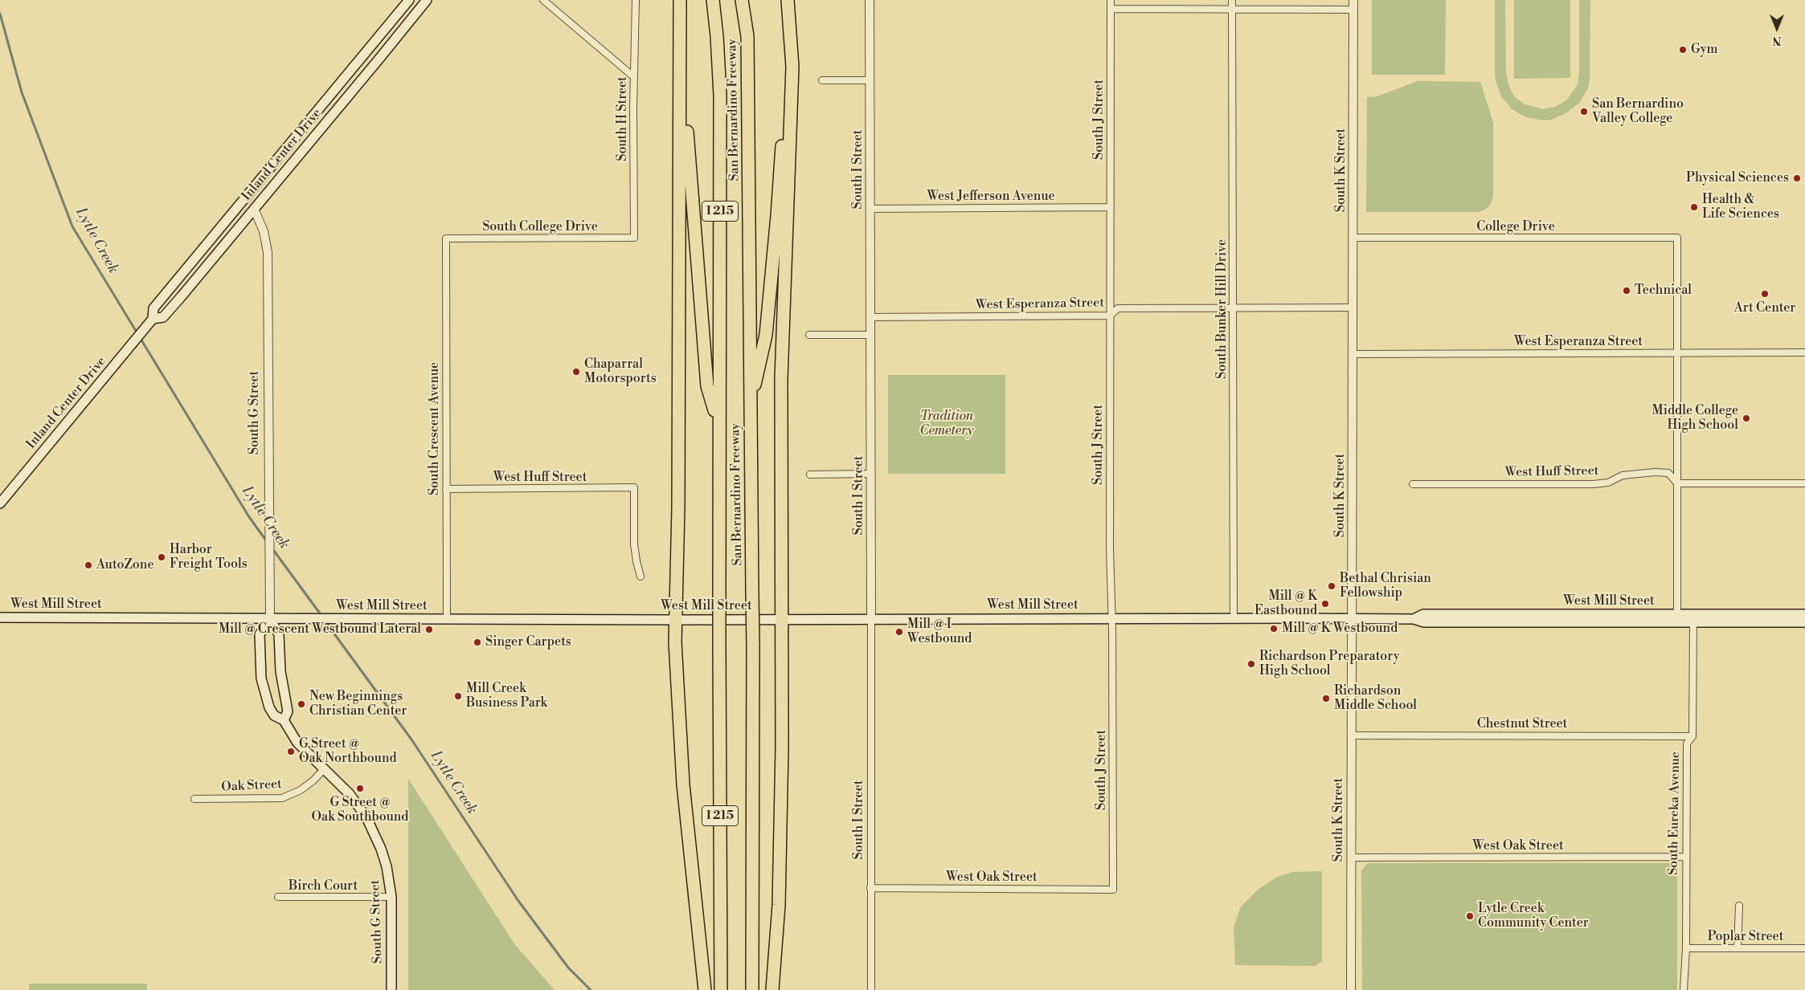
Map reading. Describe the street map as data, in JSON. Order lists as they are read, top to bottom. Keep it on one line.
{"streets":{"highway":["San Bernardino Freeway","I 215"],"main road":["Inland Center Drive","South G Street","West Mill Street"],"street":["South H Street","South J Street","South I Street","South K Street","West Jefferson Avenue","South College Drive","College Drive","West Esperanza Street","South Bunker Hill Drive","South Crescent Avenue","West Huff Street","Chestnut Street","Oak Street","South Eureka Avenue","West Oak Street","Birch Court","Poplar Street"]},"crossings":[["South H Street","South College Drive"],["South J Street","West Jefferson Avenue"],["South J Street","West Esperanza Street"],["South J Street","West Mill Street"],["South J Street","West Oak Street"],["Inland Center Drive","South G Street"],["South I Street","West Jefferson Avenue"],["South I Street","West Esperanza Street"],["South I Street","West Mill Street"],["South I Street","West Oak Street"],["South K Street","College Drive"],["South K Street","West Esperanza Street"],["South K Street","West Mill Street"],["South K Street","Chestnut Street"],["South K Street","West Oak Street"],["South College Drive","South Crescent Avenue"],["College Drive","West Esperanza Street"],["West Esperanza Street","South Bunker Hill Drive"],["South Bunker Hill Drive","West Mill Street"],["South G Street","West Mill Street"],["South G Street","Oak Street"],["South G Street","Birch Court"],["South Crescent Avenue","West Huff Street"],["South Crescent Avenue","West Mill Street"],["West Mill Street","South Eureka Avenue"],["Chestnut Street","South Eureka Avenue"],["South Eureka Avenue","West Oak Street"],["South Eureka Avenue","Poplar Street"]],"water":["Lytle Creek"],"parks":["Tradition Cemetery"],"places":["Gym","San Bernardino Valley College","Physical Sciences","Health & Life Sciences","Technical","Art Center","Chaparral Motorsports","Middle College High School","Harbor Freight Tools","AutoZone","Bethal Chrisian Fellowship","Mill @ K Eastbound","Mill @ K Westbound","Mill @ Crescent Westbound Lateral","Mill @ I Westbound","Singer Carpets","Richardson Preparatory High School","Mill Creek Business Park","Richardson Middle School","New Beginnings Christian Center","G Street @ Oak Northbound","G Street @ Oak Southbound","Lytle Creek Community Center"],"north":"bottom"}
